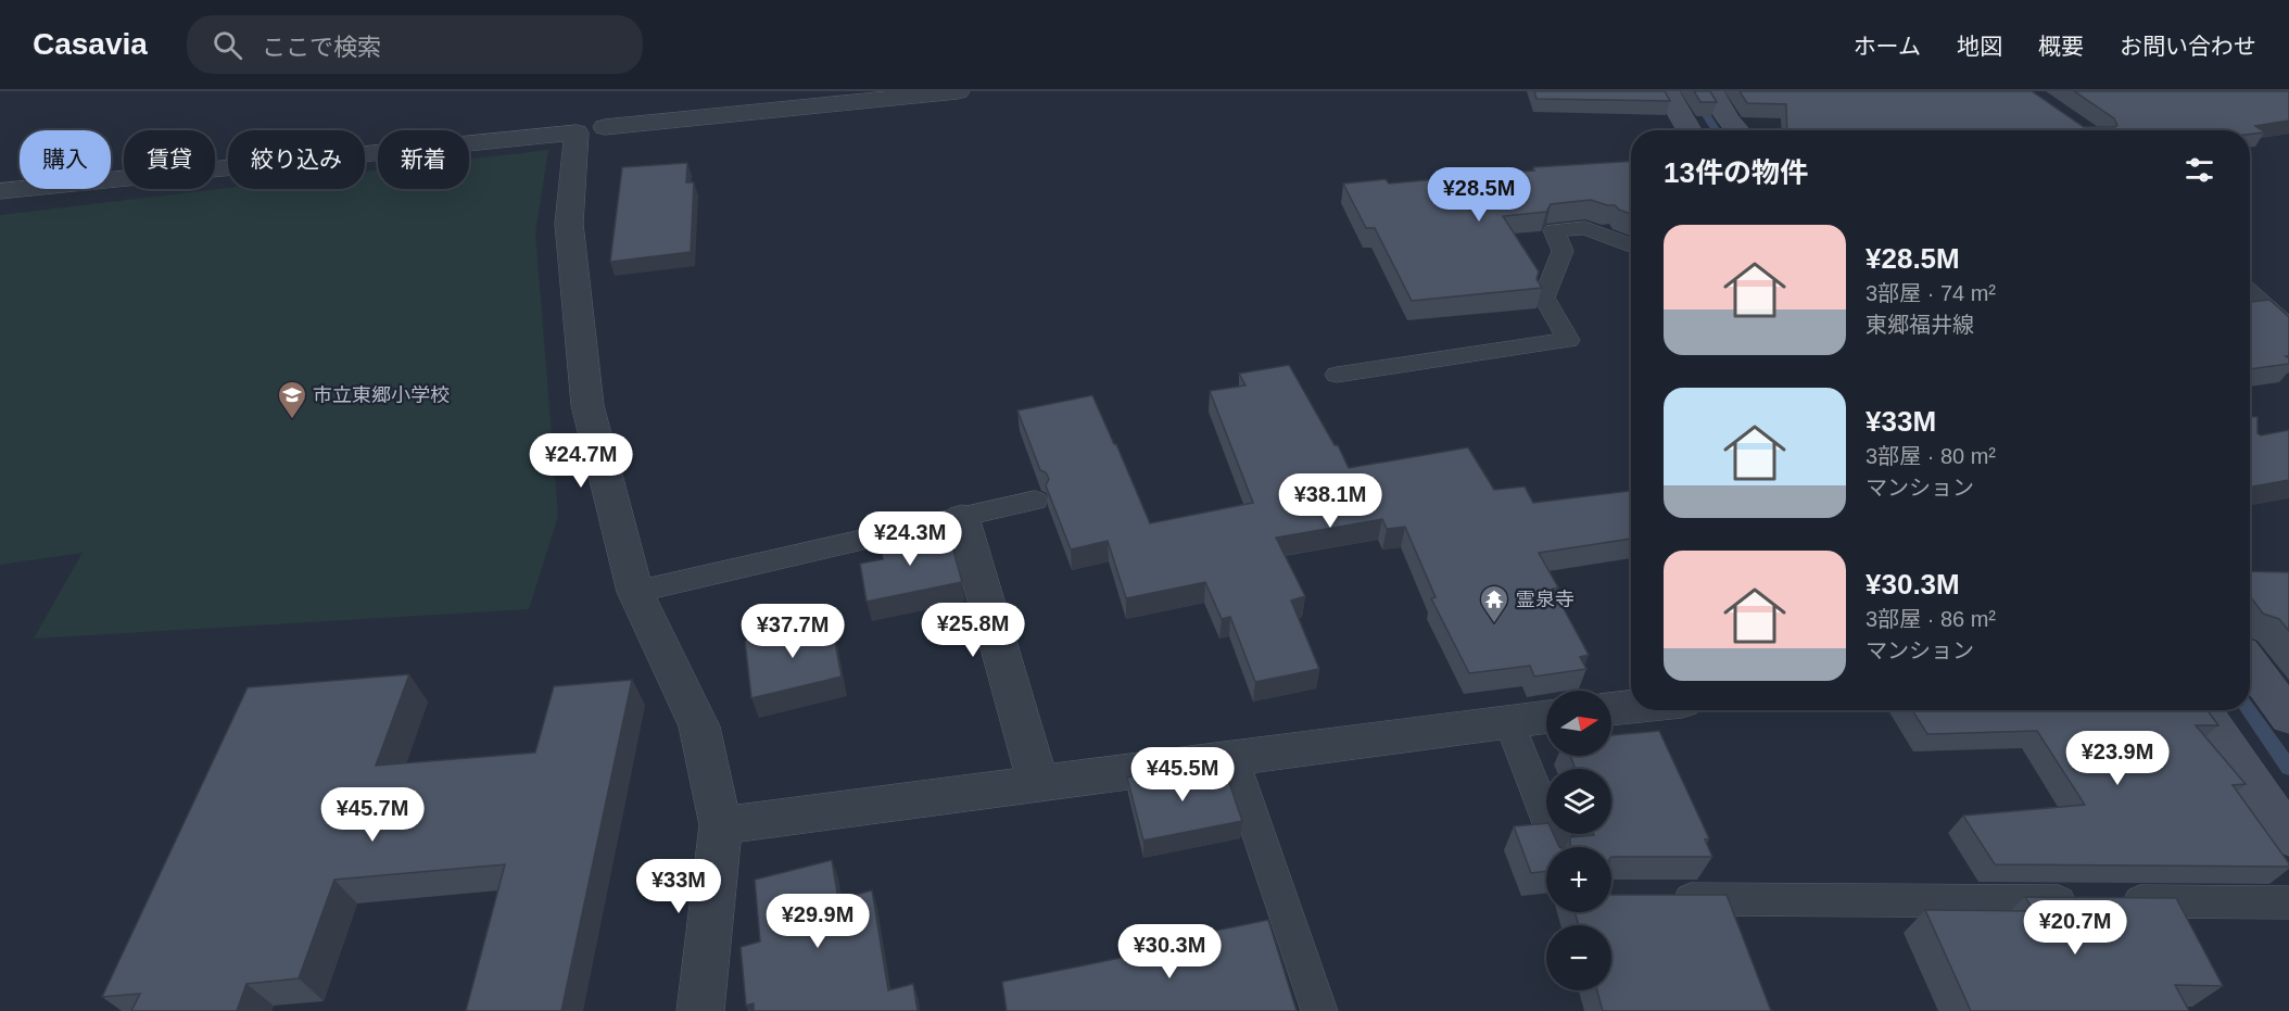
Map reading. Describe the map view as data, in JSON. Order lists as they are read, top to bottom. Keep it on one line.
{"places":{"school or university":["市立東郷小学校"],"temple":["霊泉寺"]},"north":"right","page":{"header":"Casavia","search":"ここで検索","nav":["ホーム","地図","概要","お問い合わせ"],"chip":["購入","賃貸","絞り込み","新着"],"heading":"13件の物件","price":["¥28.5M","¥24.7M","¥38.1M","¥24.3M","¥25.8M","¥37.7M","¥23.9M","¥45.5M","¥45.7M","¥33M","¥29.9M","¥20.7M","¥30.3M"],"list":[{"name":"¥28.5M","note":"3部屋 · 74 m² · 東郷福井線"},{"name":"¥33M","note":"3部屋 · 80 m² · マンション"},{"name":"¥30.3M","note":"3部屋 · 86 m² · マンション"}],"map_buttons":["+","−"]}}
